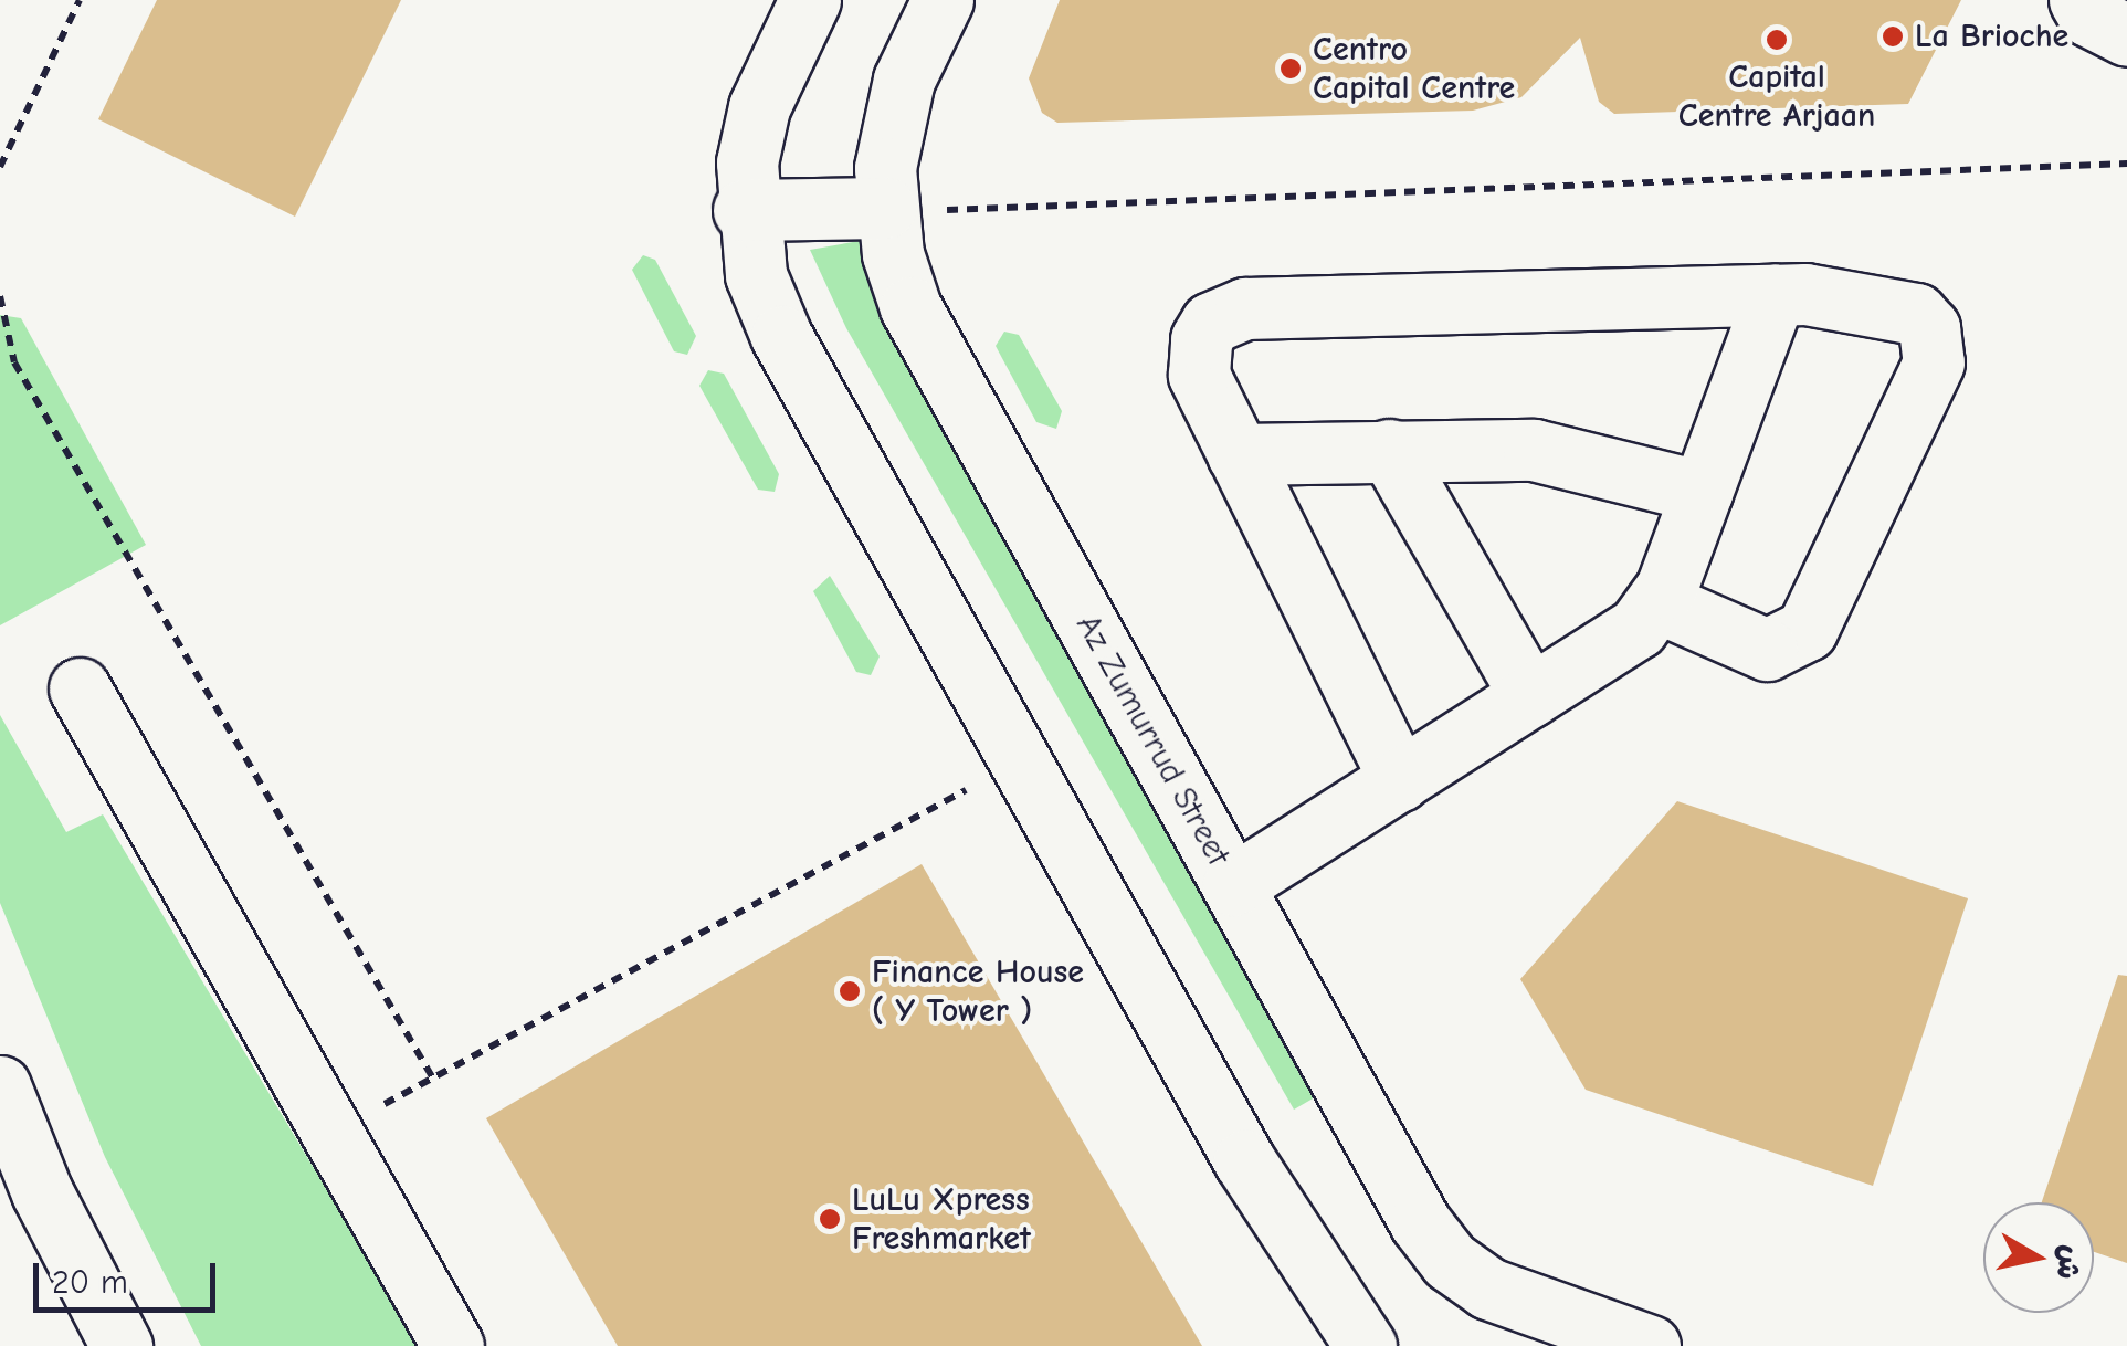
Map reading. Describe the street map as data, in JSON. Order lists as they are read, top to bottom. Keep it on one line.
{"streets":{"street":["Az Zumurrud Street"]},"places":["La Brioche","Capital Centre Arjaan","Centro Capital Centre","Finance House ( Y Tower )","LuLu Xpress Freshmarket"],"scale_bar":"20 m","north":"right"}
